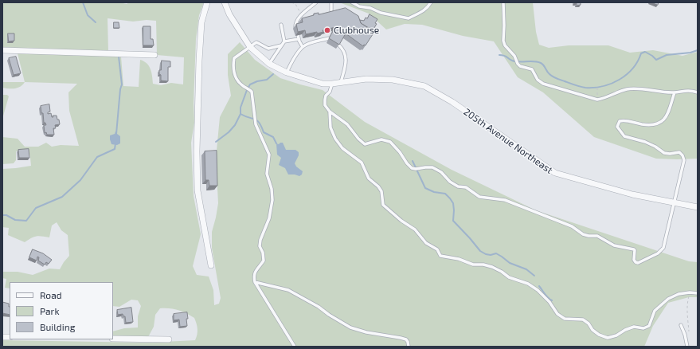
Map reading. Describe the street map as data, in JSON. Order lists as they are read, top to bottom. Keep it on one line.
{"streets":{"street":["205th Avenue Northeast"]},"places":["Clubhouse"],"legend":["Road","Park","Building"]}
